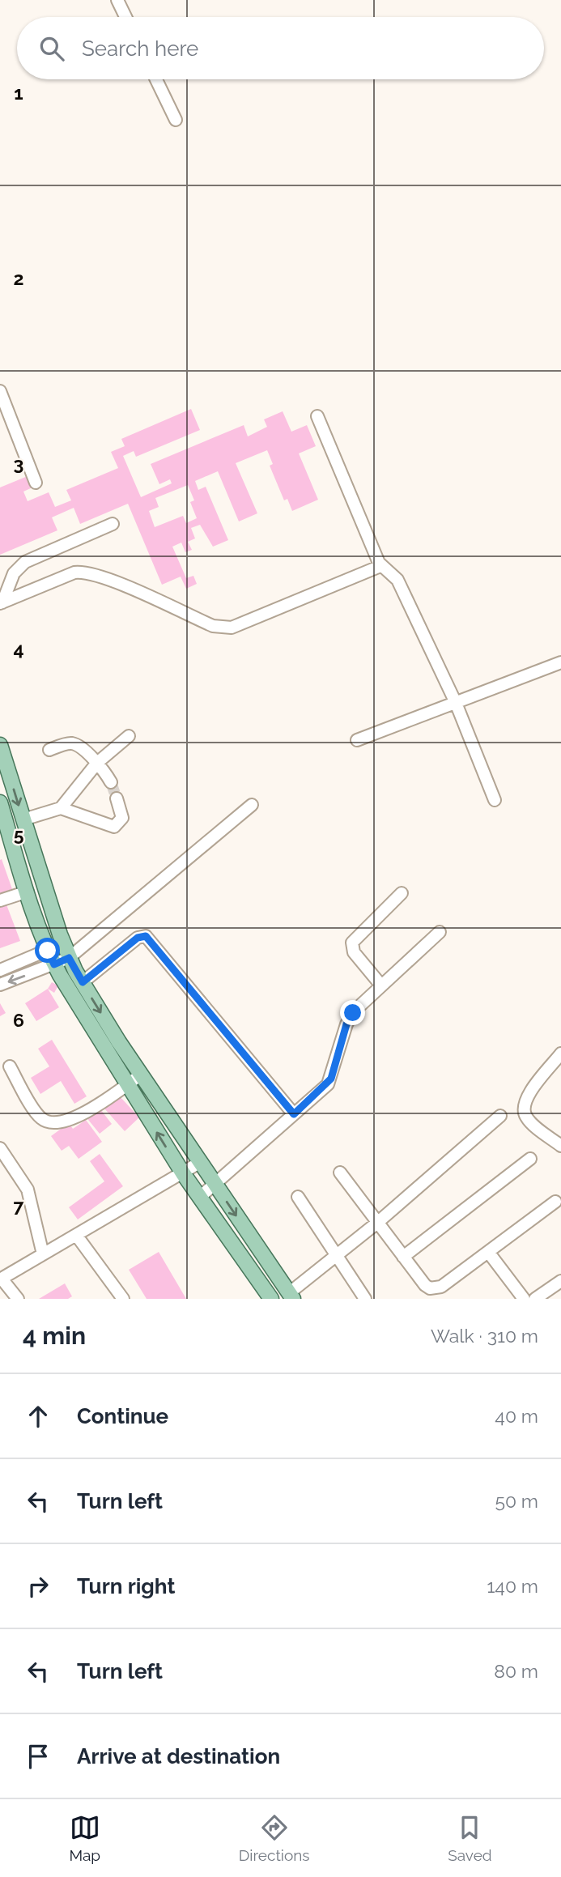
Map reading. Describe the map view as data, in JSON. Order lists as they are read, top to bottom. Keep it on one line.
{"page":{"search":"Search here","heading":["4 min","Walk · 310 m"],"list":[["Continue","40 m"],["Turn left","50 m"],["Turn right","140 m"],["Turn left","80 m"],"Arrive at destination"],"nav":["Map","Directions","Saved"]},"grid":{"rows":["1","2","3","4","5","6","7"]}}
